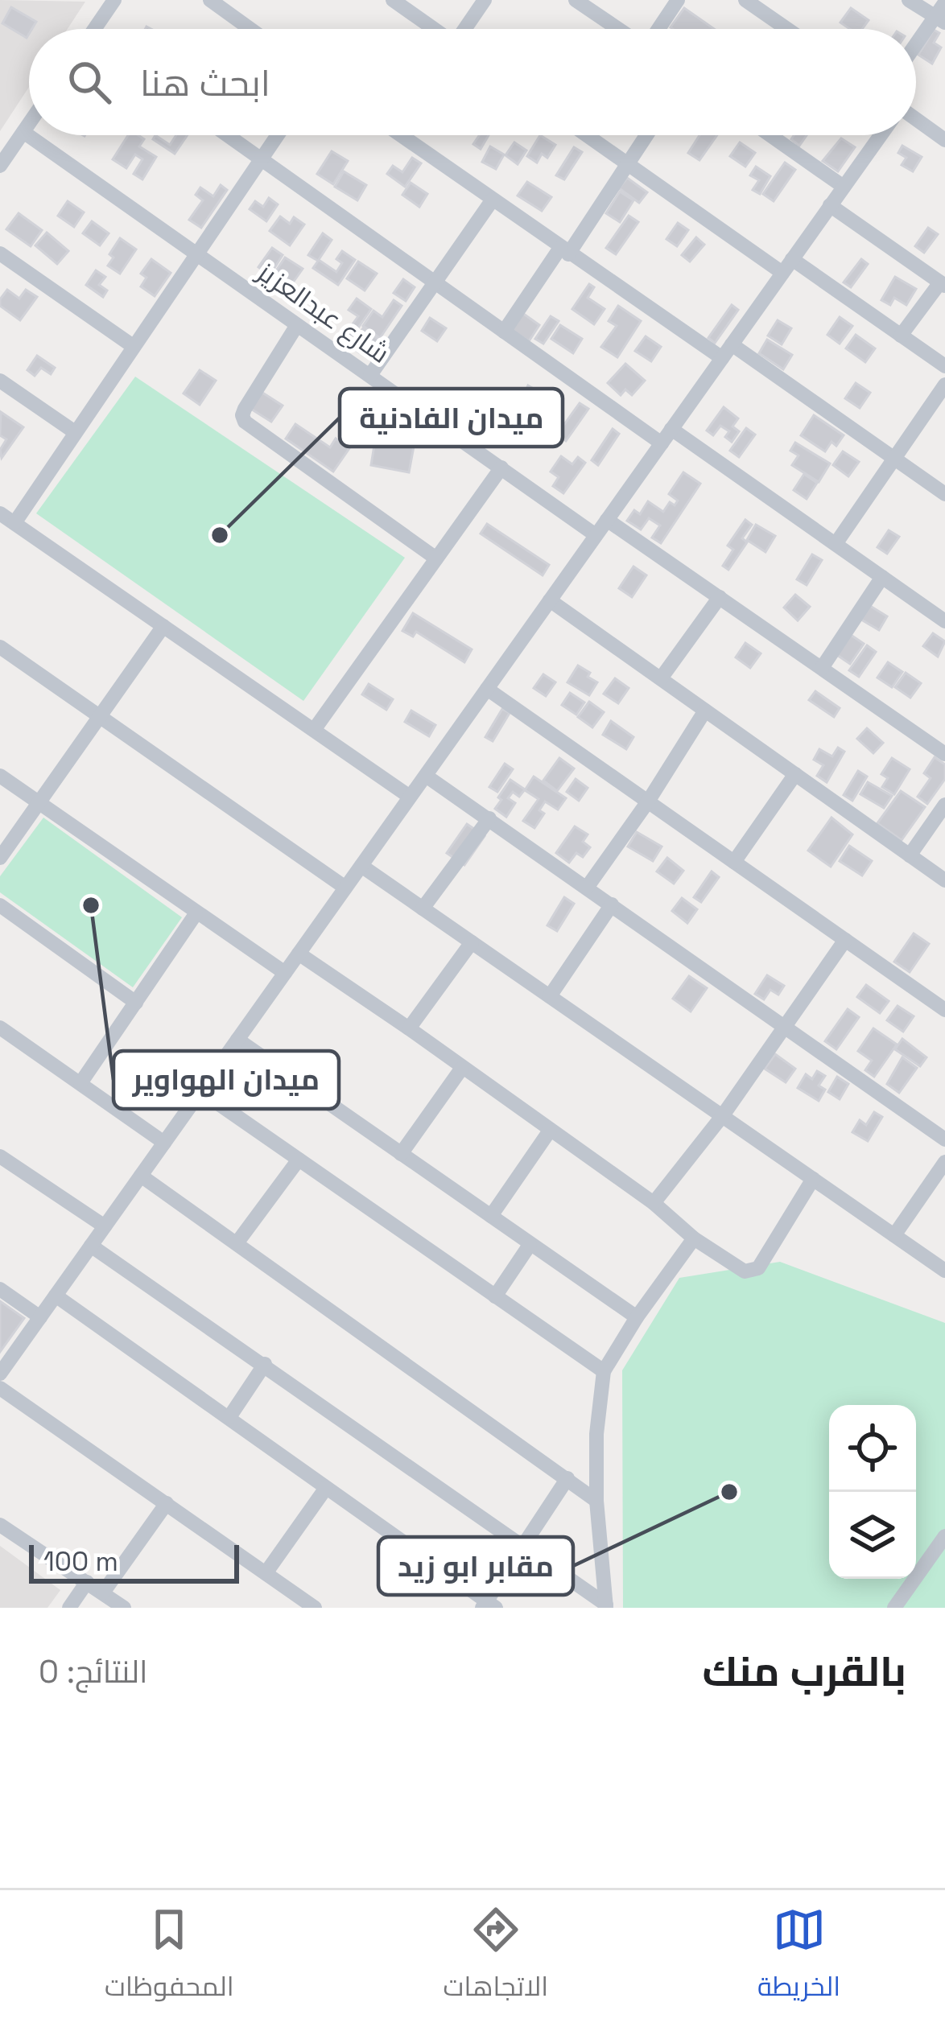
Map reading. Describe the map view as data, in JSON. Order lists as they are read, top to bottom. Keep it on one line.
{"streets":{"street":["شارع عبدالعزيز"]},"places":["ميدان الفادنية","ميدان الهواوير","مقابر ابو زيد"],"scale_bar":"100 m","page":{"search":"ابحث هنا","scale":"100 m","heading":["بالقرب منك","النتائج: 0"],"nav":["الخريطة","الاتجاهات","المحفوظات"]}}
